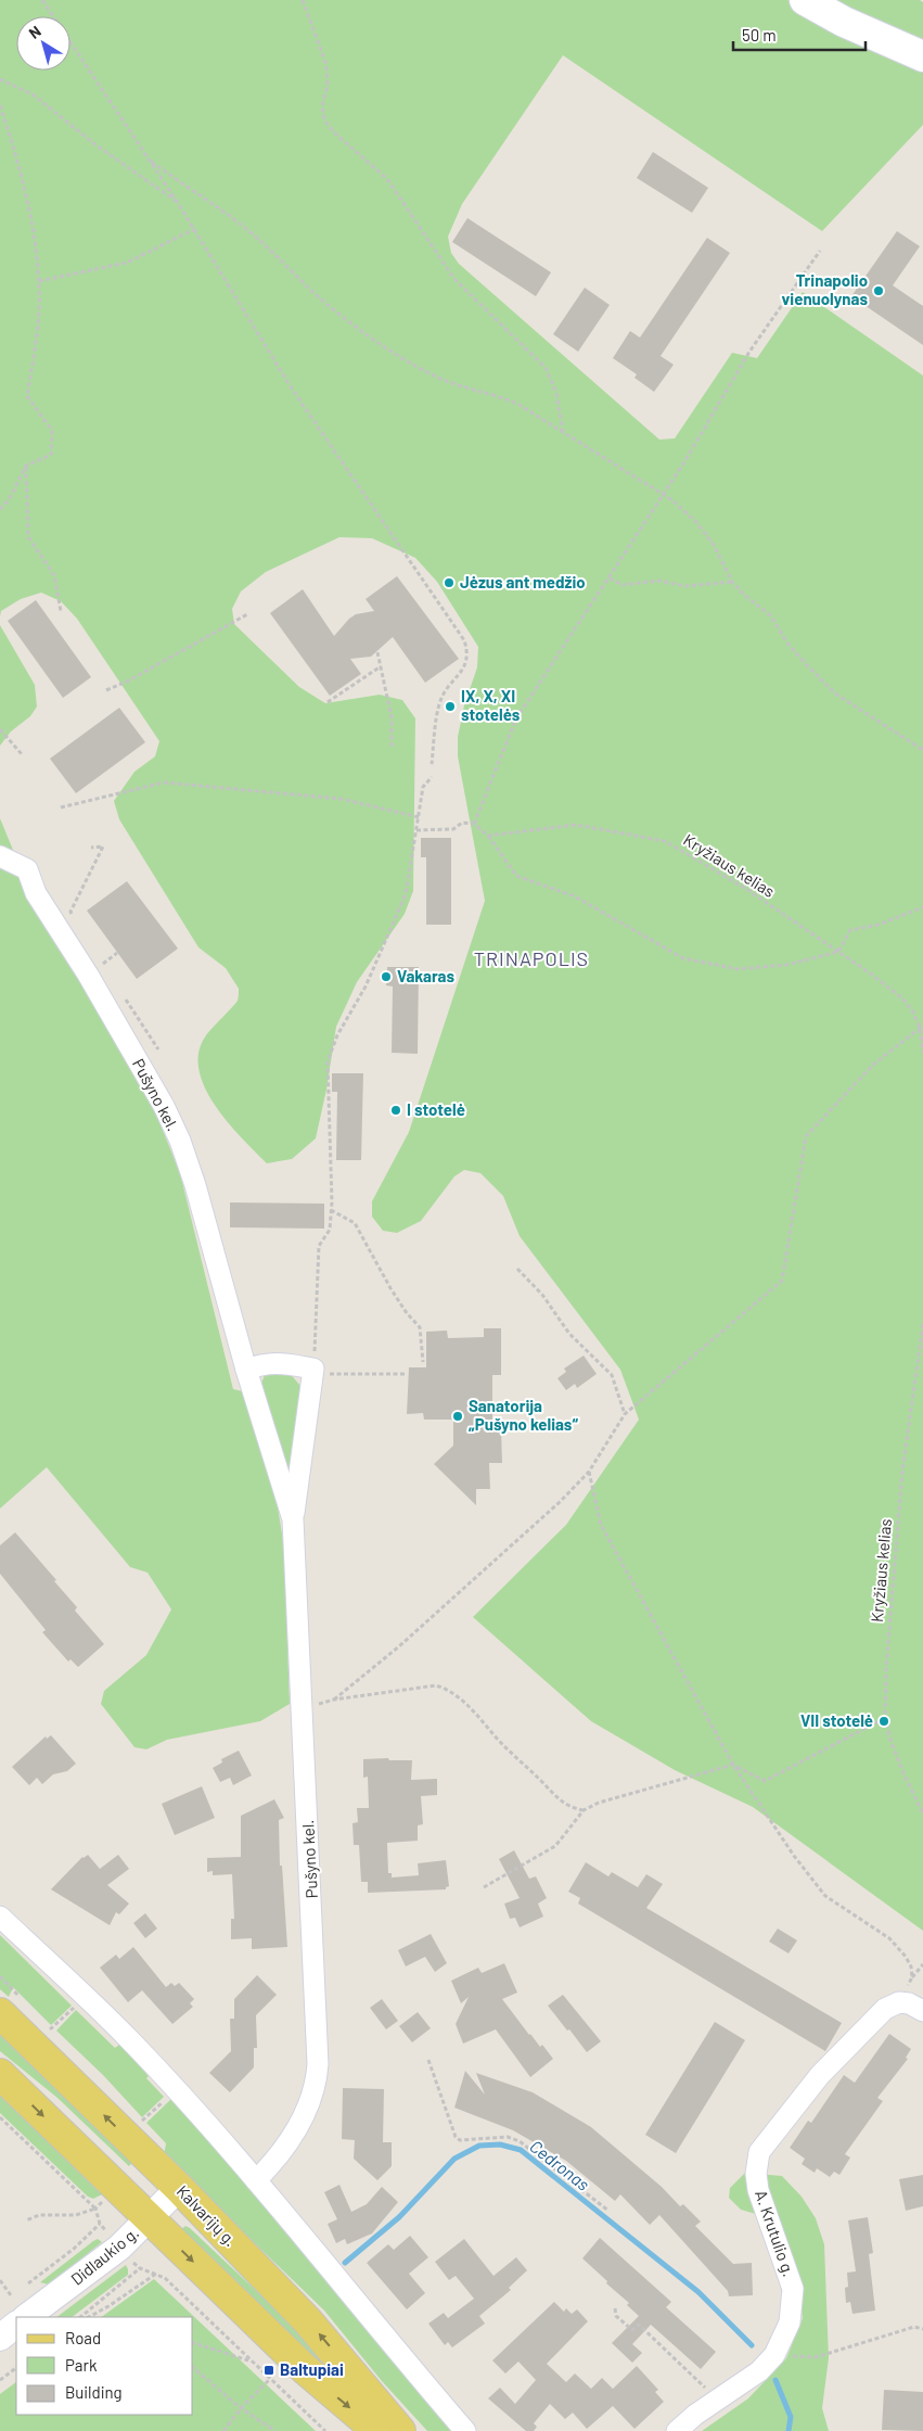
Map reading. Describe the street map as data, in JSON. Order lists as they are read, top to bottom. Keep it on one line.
{"streets":{"main road":["Kalvarijų g."],"street":["Pušyno kel.","A. Krutulio g.","Didlaukio g."],"path":["Kryžiaus kelias"]},"crossings":[["Kalvarijų g.","Didlaukio g."]],"districts":["TRINAPOLIS"],"water":["Cedronas"],"places":{"other":["Trinapolio vienuolynas","Jėzus ant medžio","IX, X, XI stotelės","Vakaras","I stotelė","Sanatorija „Pušyno kelias“","VII stotelė"],"transit":["Baltupiai"]},"legend":["Road","Park","Building"],"scale_bar":"50 m","north":"top left"}
